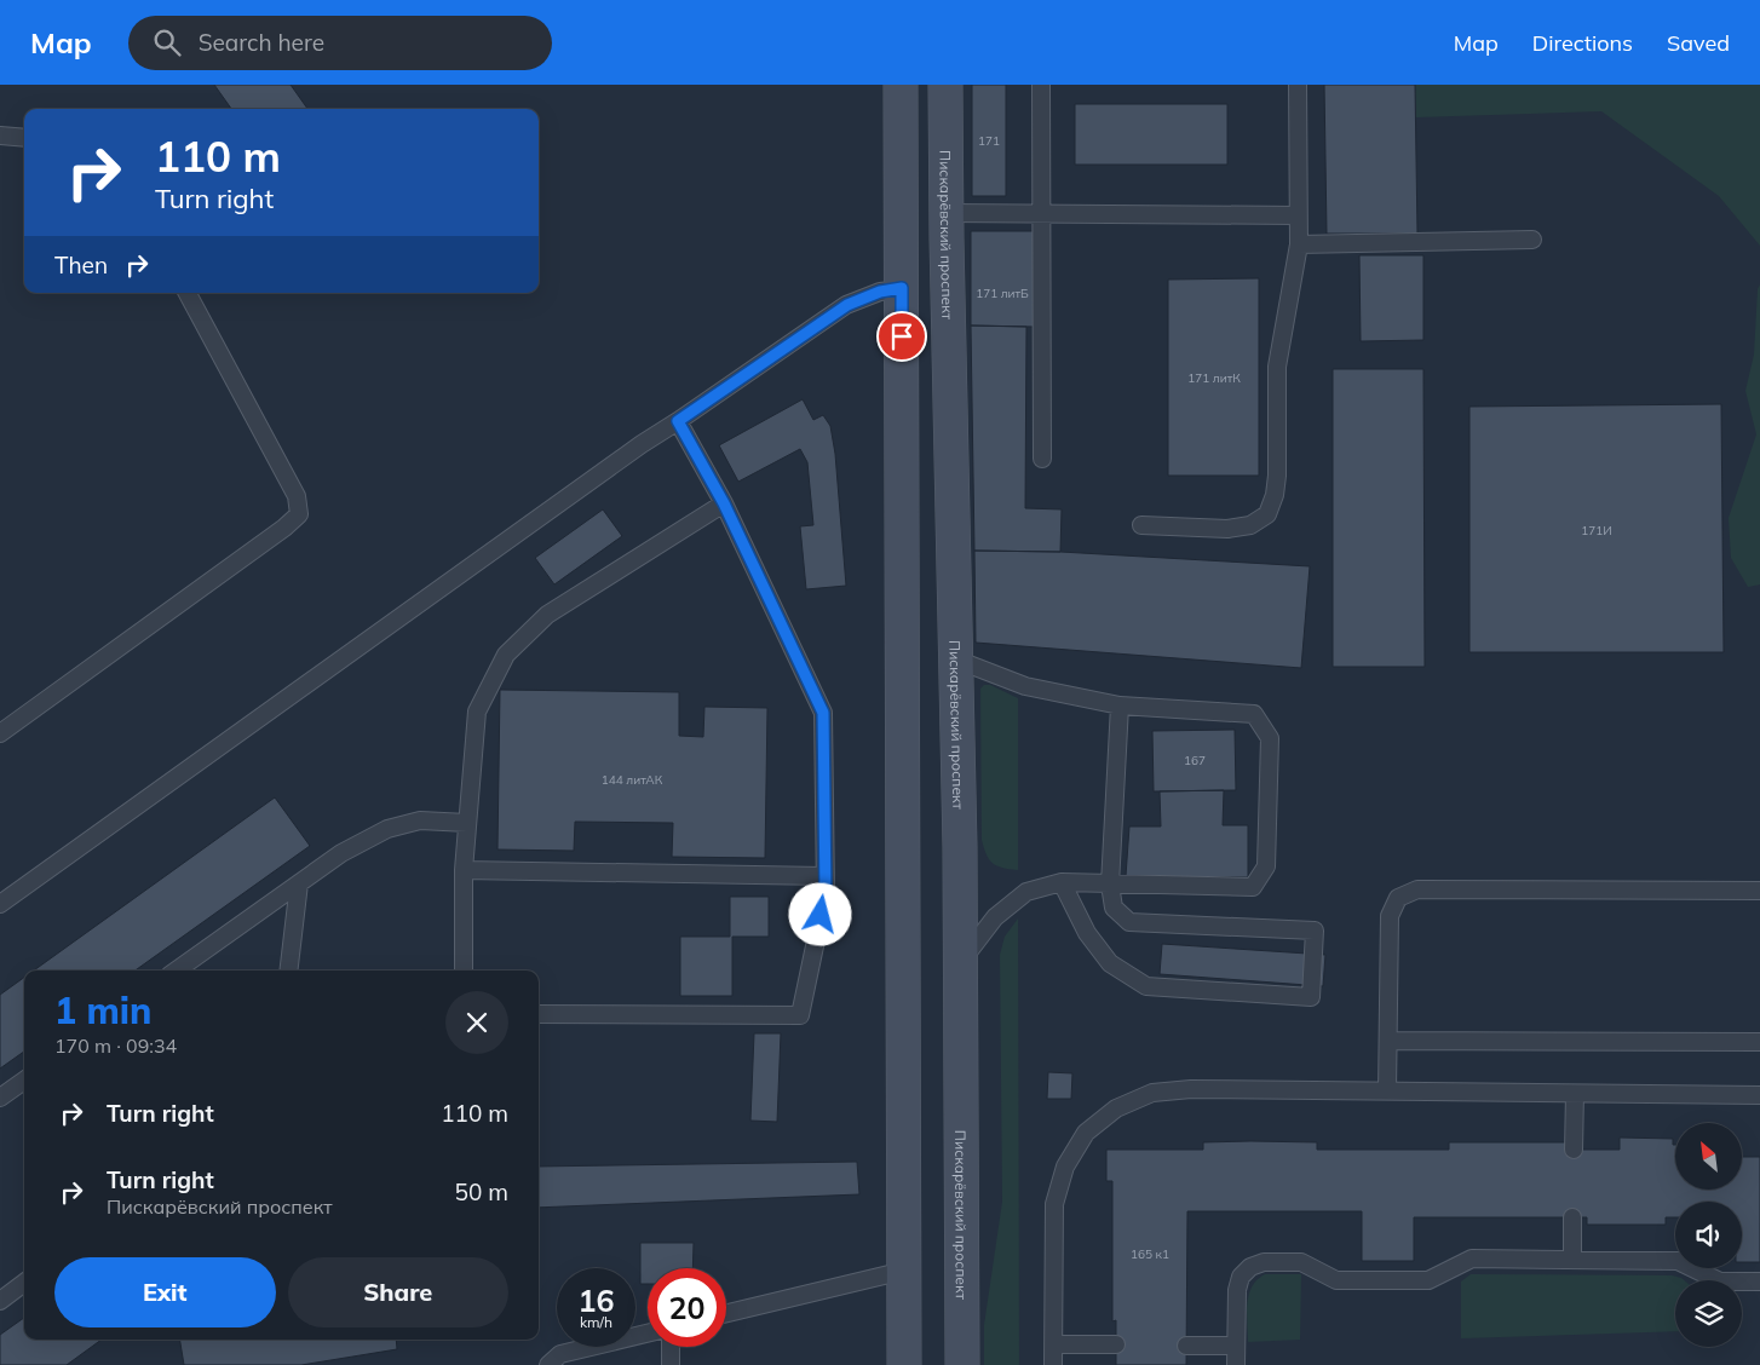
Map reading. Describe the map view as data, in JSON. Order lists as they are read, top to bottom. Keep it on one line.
{"streets":{"main road":["Пискарёвский проспект"]},"house_numbers":["171","171 литБ","171 литК","171И","167","144 литАК","165 к1"],"north":"top left","page":{"header":"Map","search":"Search here","nav":["Map","Directions","Saved"],"turn":["110 m","Turn right"],"then":"Then","heading":["1 min","170 m · 09:34"],"list":[{"name":"Turn right","value":"110 m"},{"name":"Turn right","note":"Пискарёвский проспект","value":"50 m"}],"buttons":["Exit","Share"],"speed":"16 km/h","limit":"20"}}
